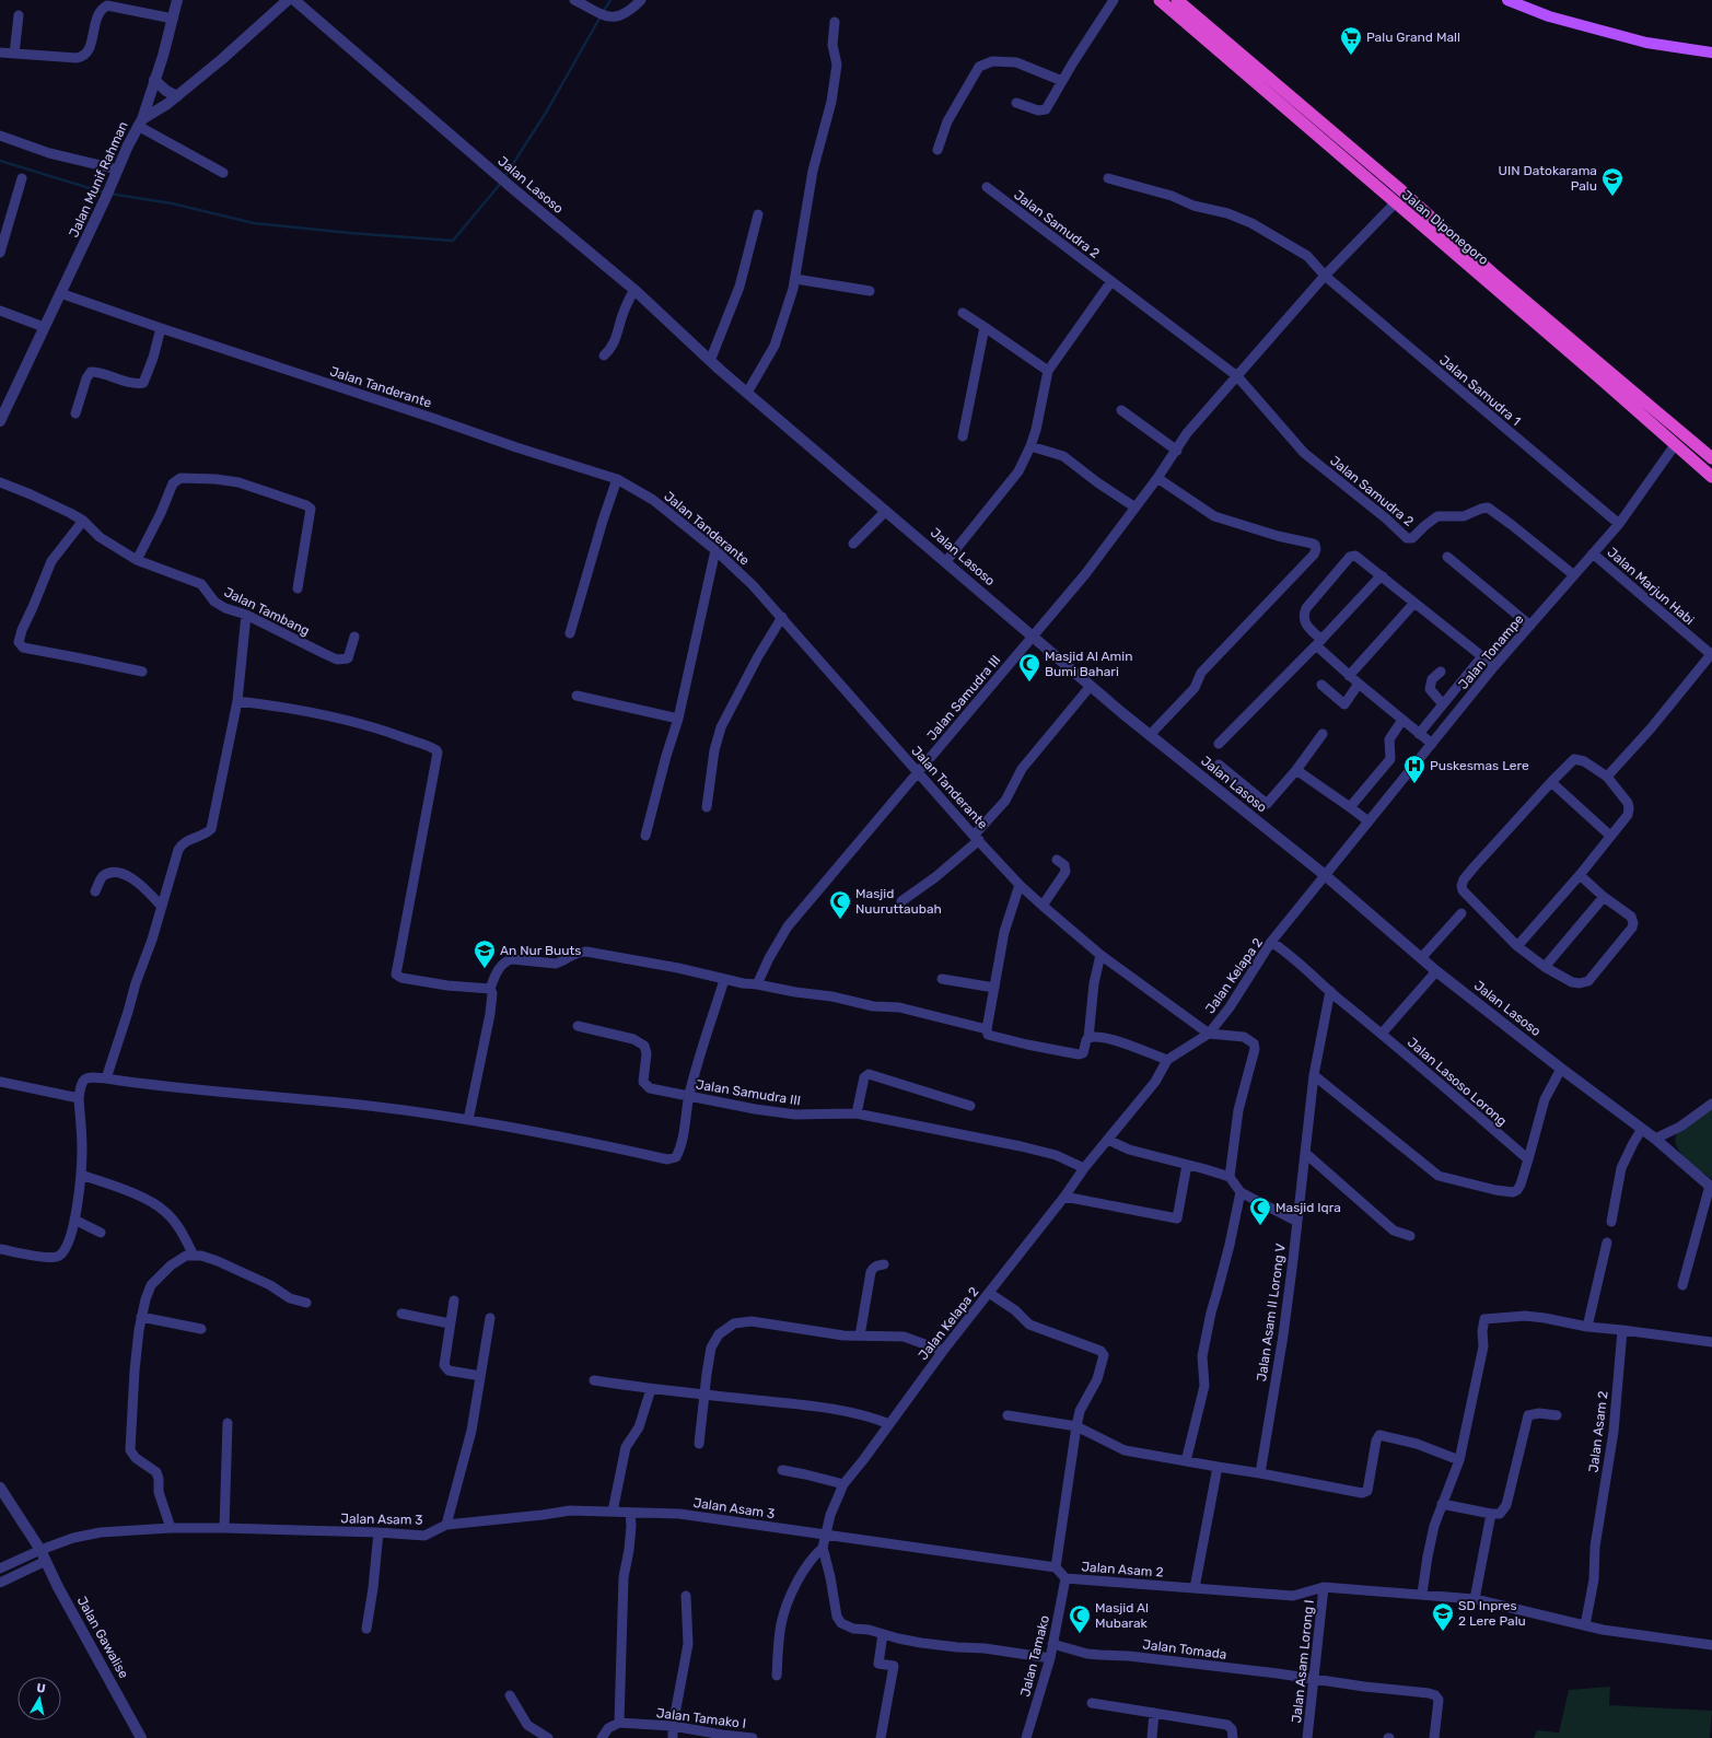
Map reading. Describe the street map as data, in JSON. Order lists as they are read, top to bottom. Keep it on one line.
{"streets":{"highway":["Jalan Diponegoro"],"street":["Jalan Munif Rahman","Jalan Lasoso","Jalan Samudra 2","Jalan Tanderante","Jalan Samudra 1","Jalan Marjun Habi","Jalan Tambang","Jalan Tonampe","Jalan Samudra III","Jalan Kelapa 2","Jalan Lasoso Lorong","Jalan Asam II Lorong V","Jalan Asam 2","Jalan Asam 3","Jalan Gawalise","Jalan Tomada","Jalan Tamako","Jalan Asam Lorong I","Jalan Tamako I"]},"crossings":[["Jalan Munif Rahman","Jalan Tanderante"],["Jalan Lasoso","Jalan Tonampe"],["Jalan Lasoso","Jalan Samudra III"],["Jalan Samudra 2","Jalan Tonampe"],["Jalan Diponegoro","Jalan Tonampe"],["Jalan Tanderante","Jalan Samudra III"],["Jalan Tanderante","Jalan Kelapa 2"],["Jalan Samudra 1","Jalan Tonampe"],["Jalan Marjun Habi","Jalan Tonampe"],["Jalan Tonampe","Jalan Kelapa 2"],["Jalan Samudra III","Jalan Kelapa 2"],["Jalan Kelapa 2","Jalan Lasoso Lorong"],["Jalan Kelapa 2","Jalan Asam 3"],["Jalan Lasoso Lorong","Jalan Asam II Lorong V"],["Jalan Asam 2","Jalan Tamako"],["Jalan Asam 2","Jalan Asam Lorong I"],["Jalan Asam 3","Jalan Gawalise"],["Jalan Tomada","Jalan Tamako"],["Jalan Tomada","Jalan Asam Lorong I"]],"places":{"supermarket":["Palu Grand Mall"],"school or university":["UIN Datokarama Palu","An Nur Buuts","SD Inpres 2 Lere Palu"],"mosque":["Masjid Al Amin Bumi Bahari","Masjid Nuuruttaubah","Masjid Iqra","Masjid Al Mubarak"],"hospital":["Puskesmas Lere"]},"north":"top"}
